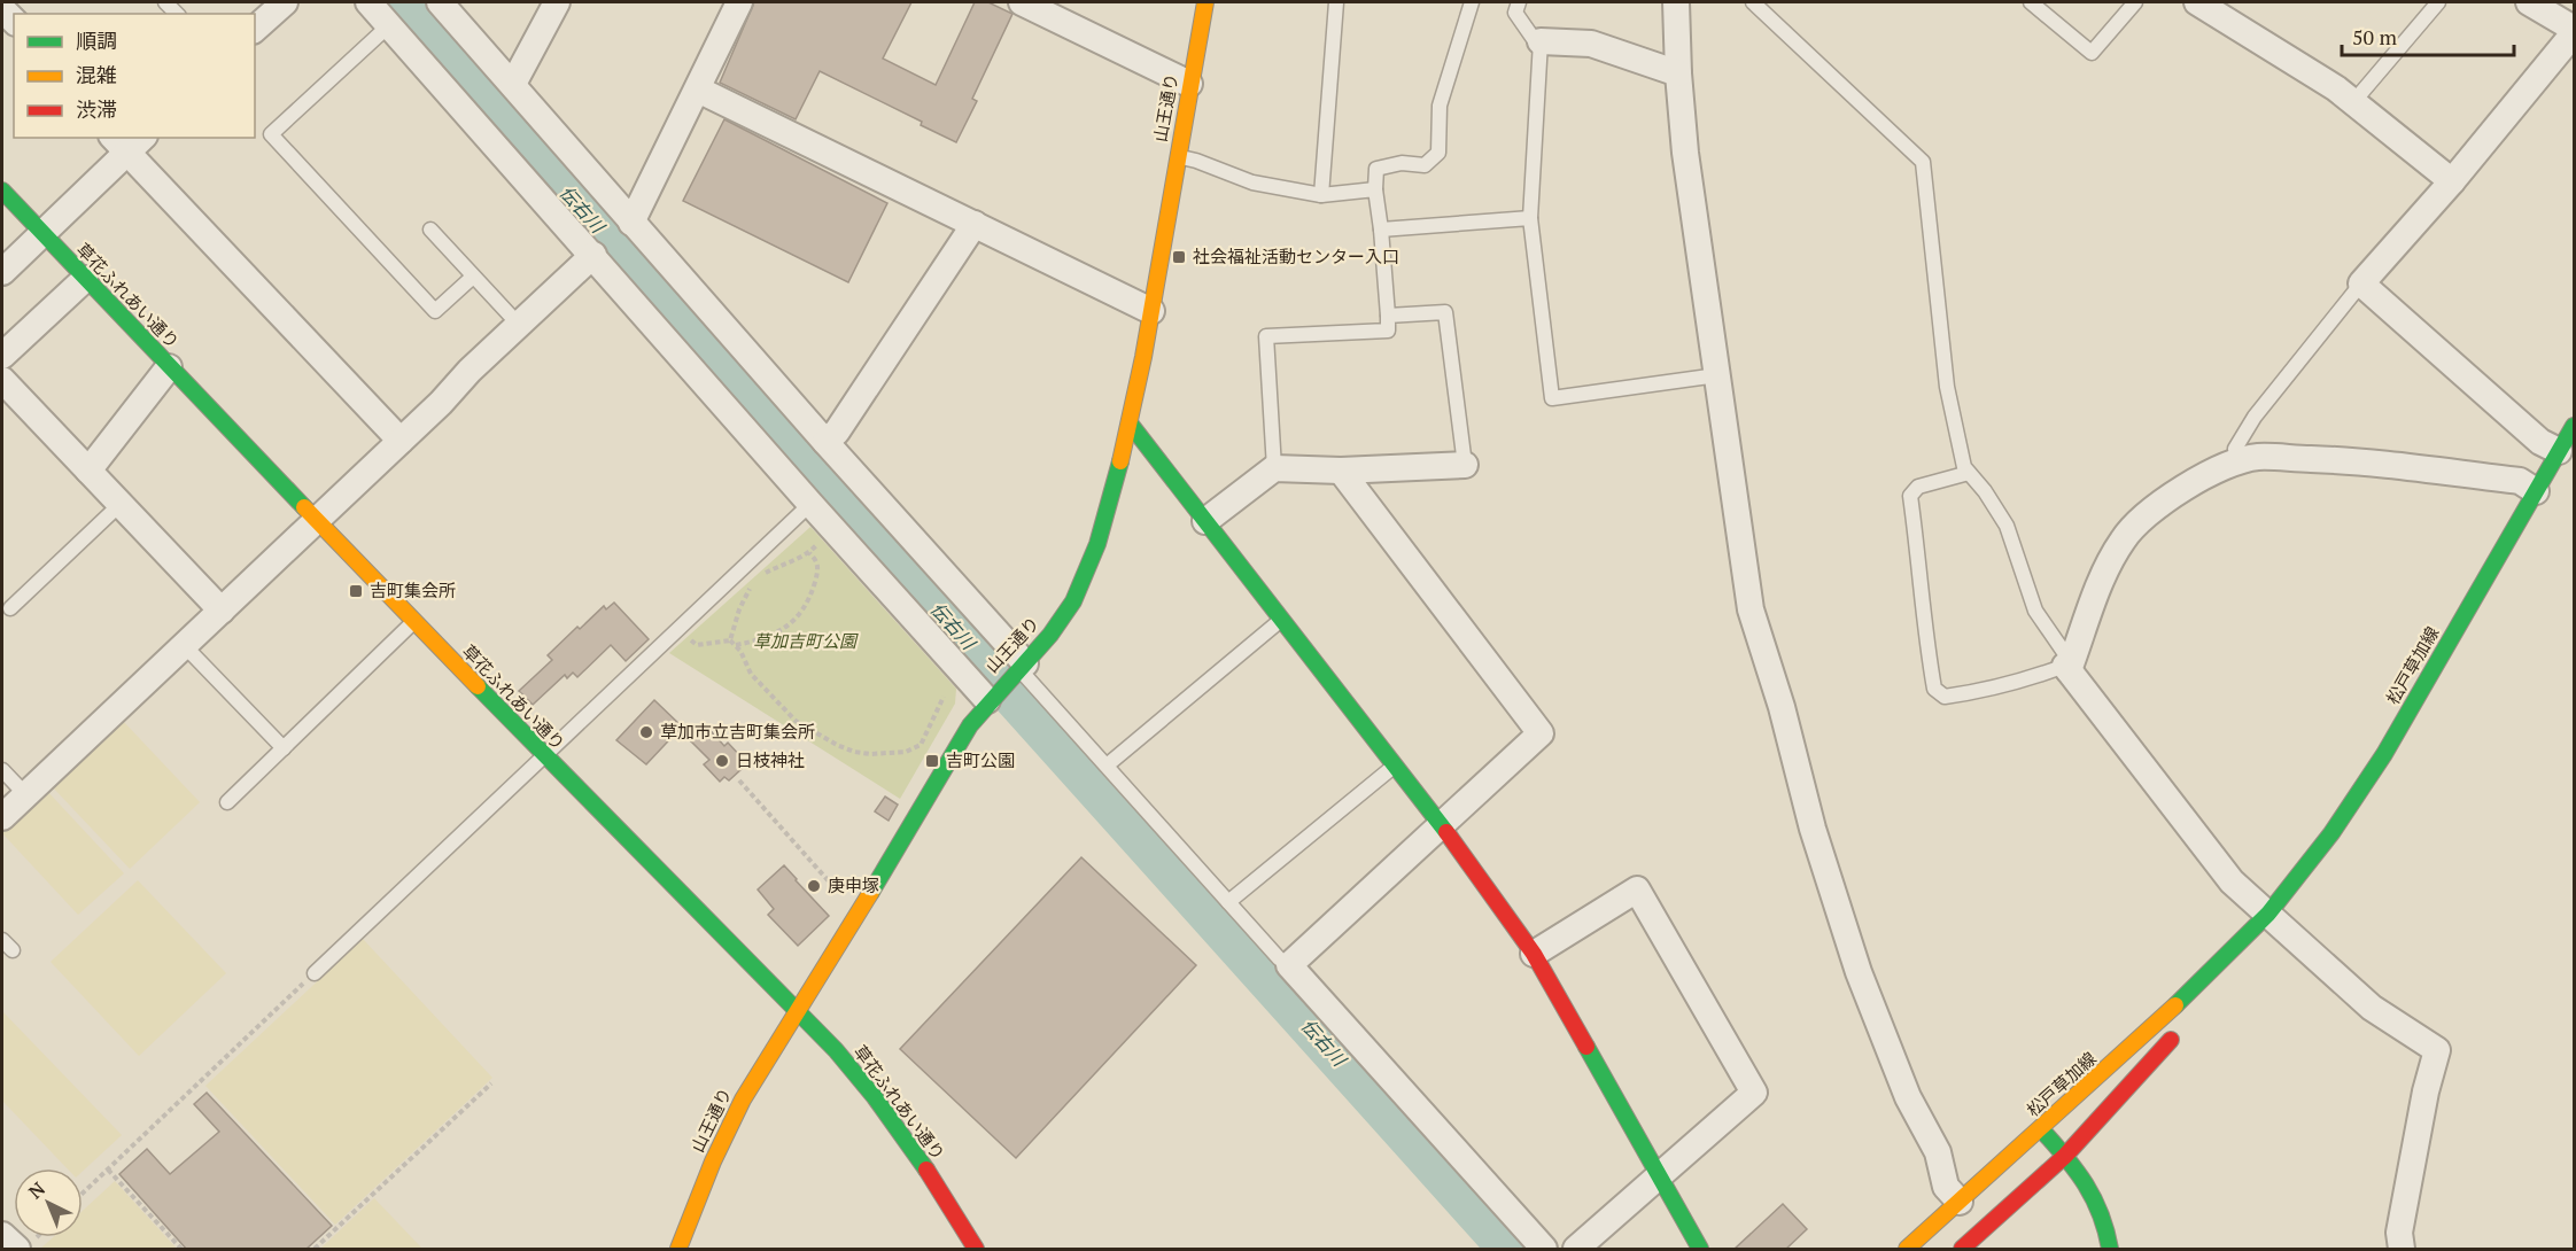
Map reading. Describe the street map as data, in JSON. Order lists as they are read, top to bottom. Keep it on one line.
{"streets":{"street":["山王通り","草花ふれあい通り","松戸草加線"]},"crossings":[["山王通り","草花ふれあい通り"]],"water":["伝右川"],"parks":["草加吉町公園"],"places":{"transit":["社会福祉活動センター入口","吉町集会所","吉町公園"],"other":["草加市立吉町集会所","日枝神社","庚申塚"]},"legend":["順調","混雑","渋滞"],"scale_bar":"50 m","north":"top left"}
